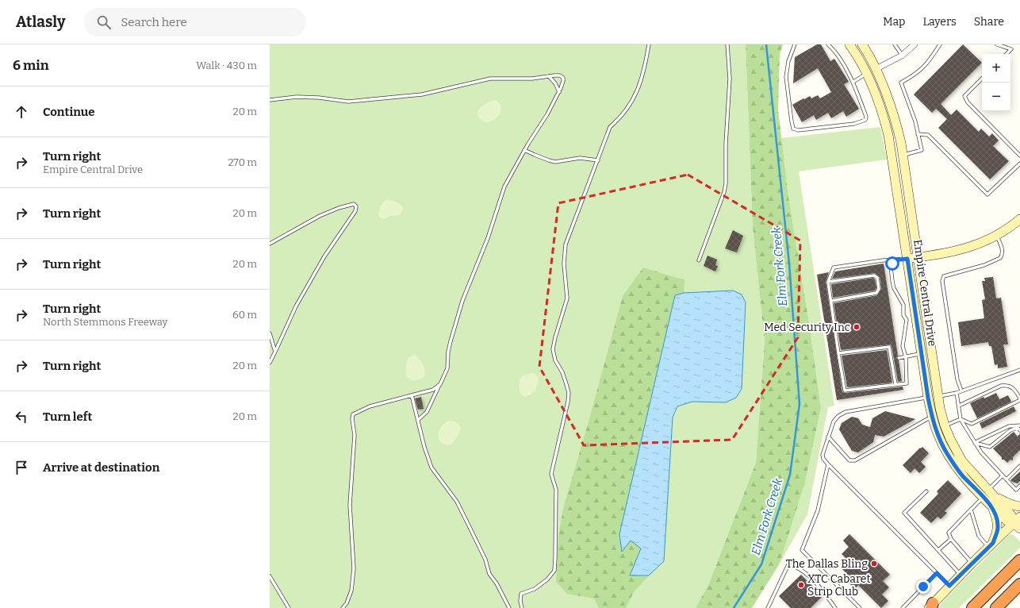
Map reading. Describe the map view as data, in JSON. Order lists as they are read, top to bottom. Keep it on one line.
{"streets":{"street":["Empire Central Drive"]},"water":["Elm Fork Creek"],"places":["Med Security Inc","The Dallas Bling","XTC Cabaret Strip Club"],"page":{"header":"Atlasly","search":"Search here","nav":["Map","Layers","Share"],"heading":["6 min","Walk · 430 m"],"map_buttons":["+","−"],"list":[["Continue","20 m"],["Turn right","Empire Central Drive","270 m"],["Turn right","20 m"],["Turn right","20 m"],["Turn right","North Stemmons Freeway","60 m"],["Turn right","20 m"],["Turn left","20 m"],"Arrive at destination"]}}
